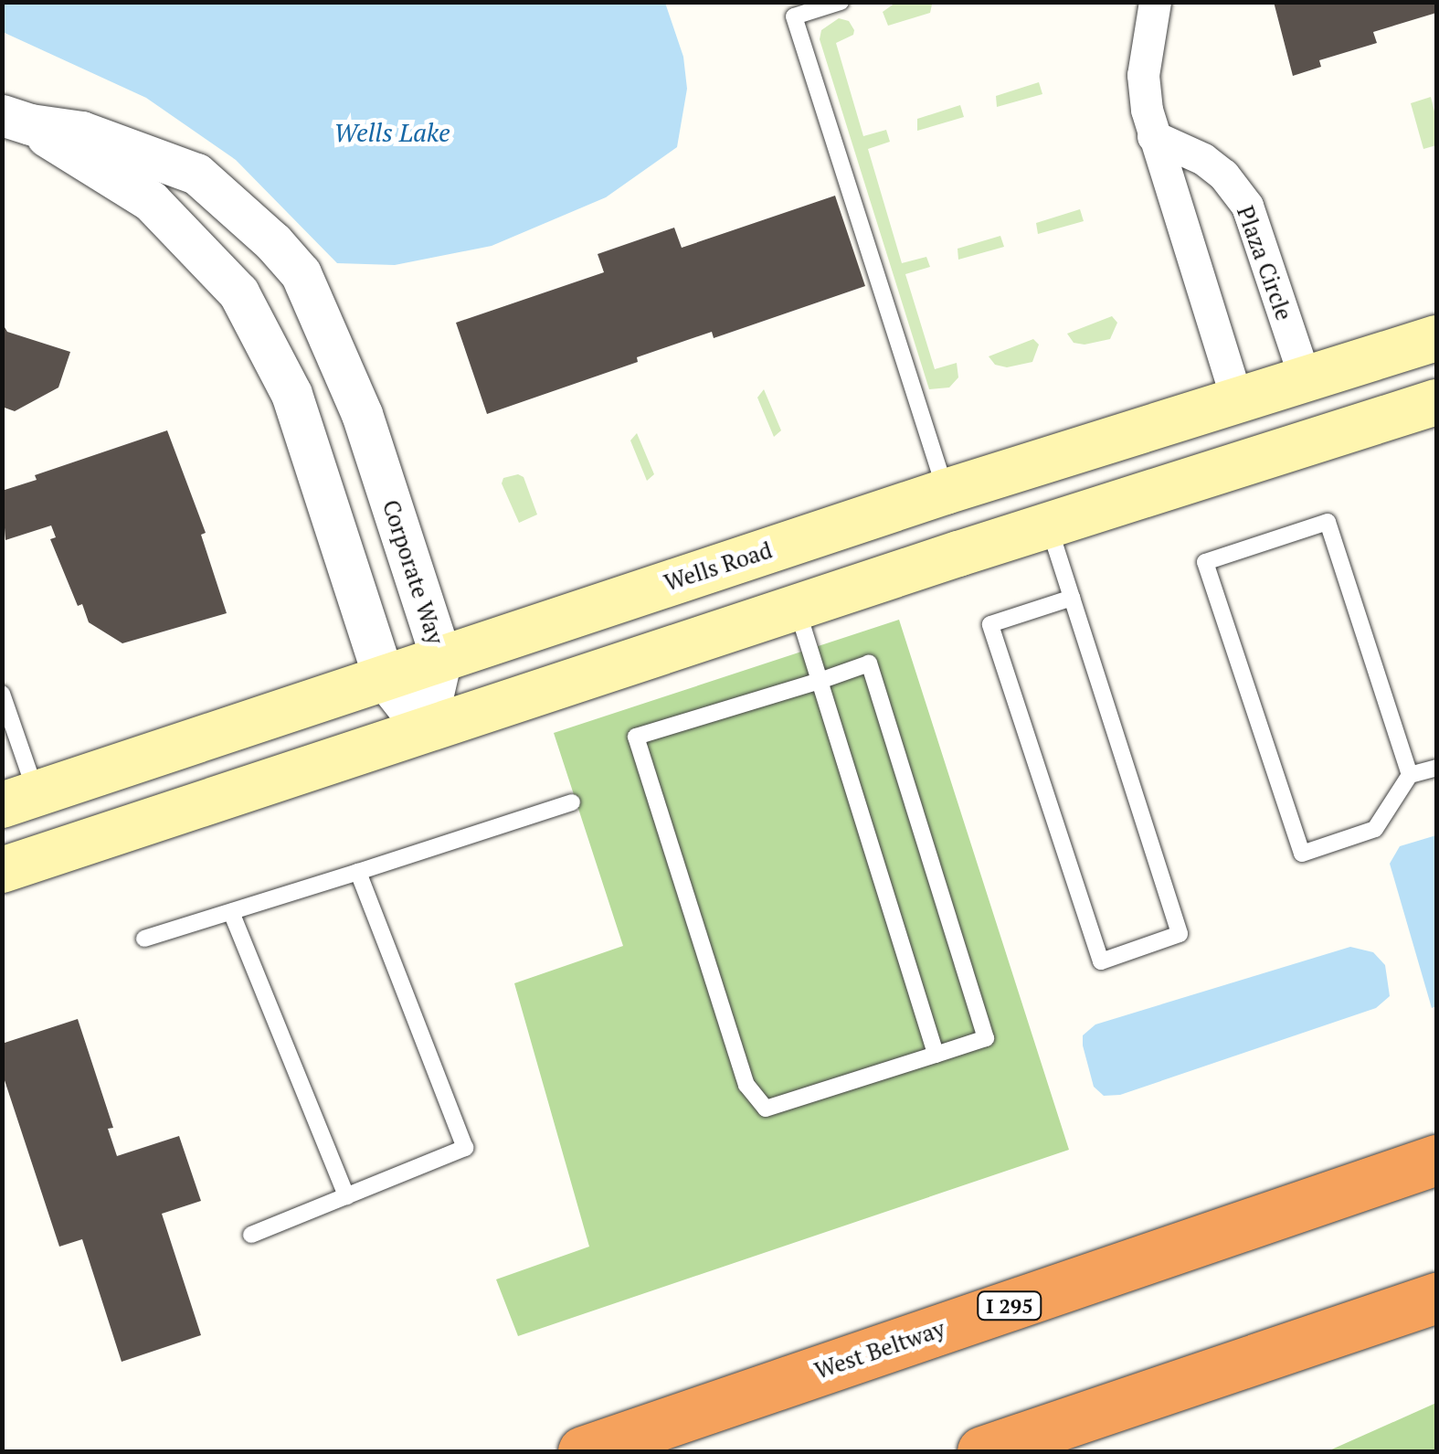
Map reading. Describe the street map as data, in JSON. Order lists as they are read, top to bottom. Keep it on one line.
{"streets":{"highway":["I 295","West Beltway"],"main road":["Wells Road"],"street":["Plaza Circle","Corporate Way"]},"crossings":[["Plaza Circle","Wells Road"],["Wells Road","Corporate Way"]],"water":["Wells Lake"]}
